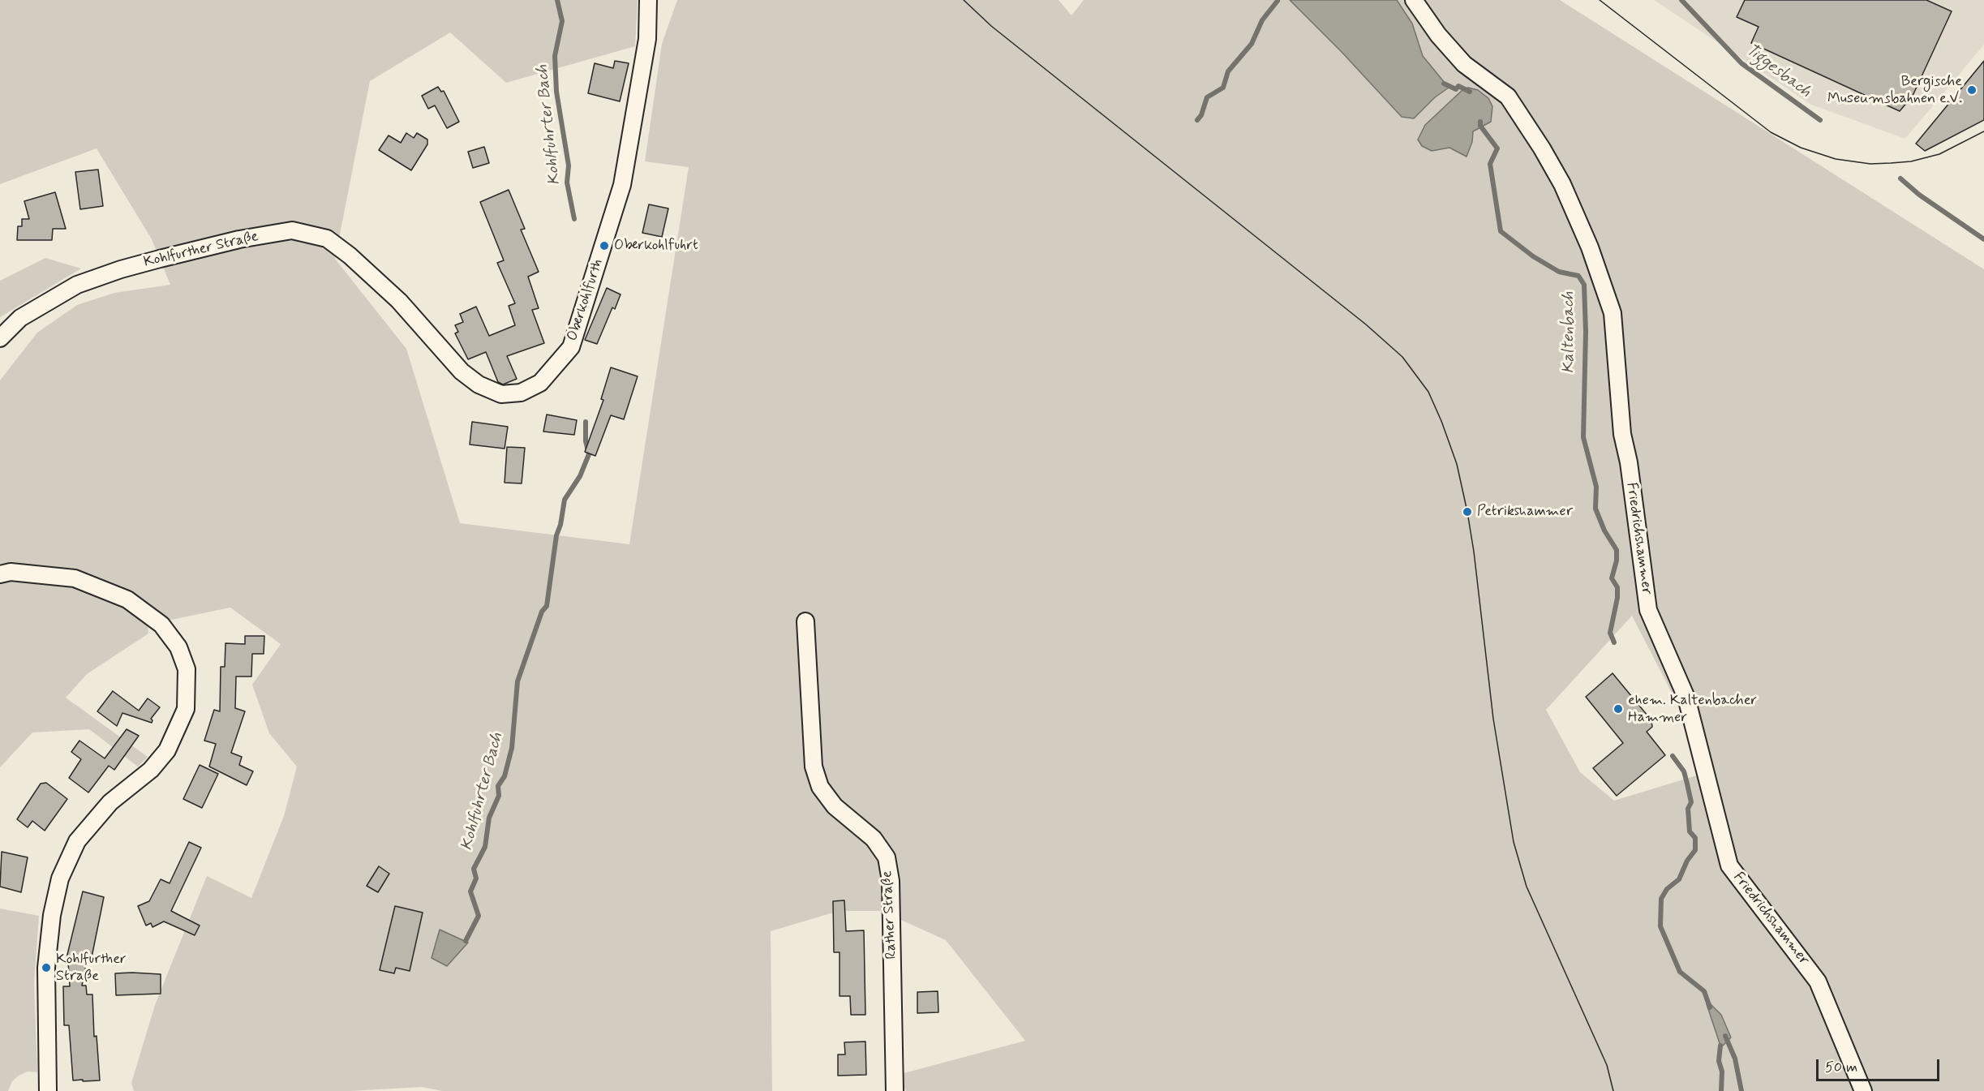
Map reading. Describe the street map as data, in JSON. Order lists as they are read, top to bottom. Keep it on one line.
{"streets":{"street":["Kohlfurther Straße","Oberkohlfurth","Friedrichshammer","Rather Straße"]},"crossings":[["Kohlfurther Straße","Oberkohlfurth"]],"water":["Tiggesbach","Kohlfuhrter Bach","Kaltenbach"],"places":["Bergische Museumsbahnen e.V.","Oberkohlfuhrt","Petrikshammer","ehem. Kaltenbacher Hammer","Kohlfurther Straße"],"scale_bar":"50 m"}
